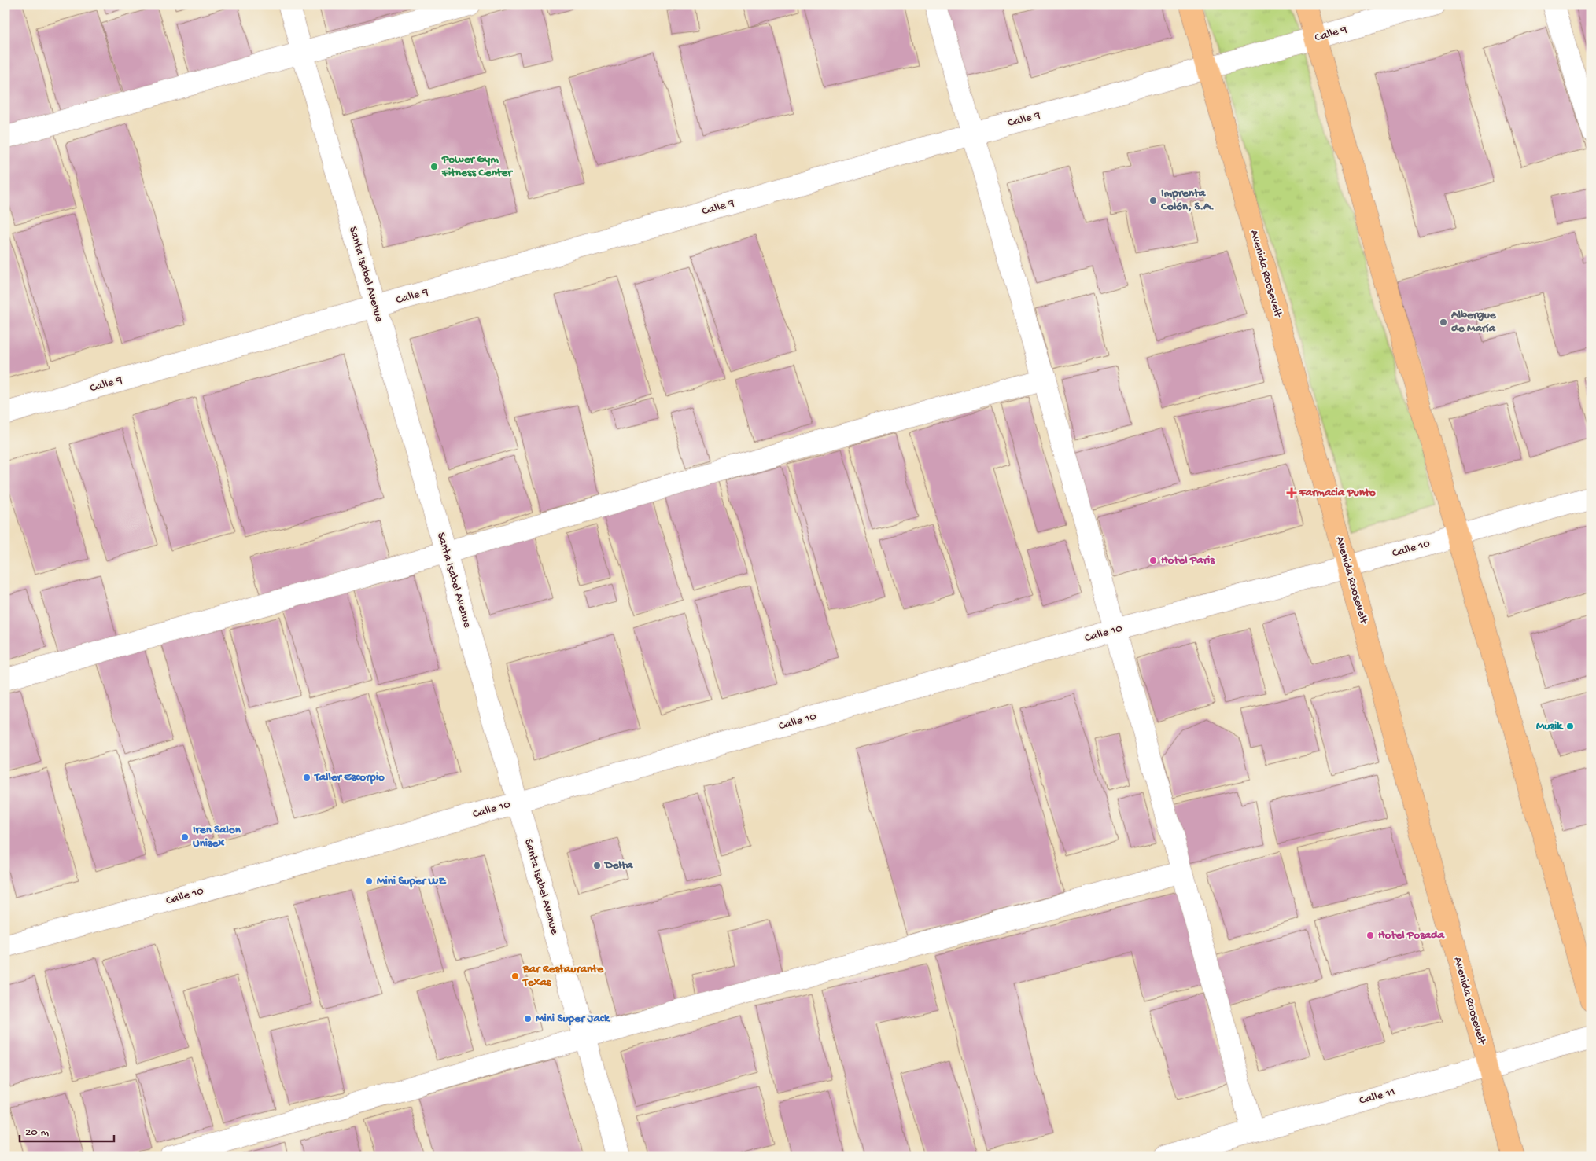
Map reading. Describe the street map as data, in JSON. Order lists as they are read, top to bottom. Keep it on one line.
{"streets":{"main road":["Avenida Roosevelt"],"street":["Calle 9","Santa Isabel Avenue","Calle 10","Calle 11"]},"crossings":[["Calle 9","Avenida Roosevelt"],["Calle 9","Santa Isabel Avenue"],["Avenida Roosevelt","Calle 10"],["Avenida Roosevelt","Calle 11"],["Santa Isabel Avenue","Calle 10"]],"places":{"other":["Power Gym Fitness Center","Imprenta Colón, S.A.","Albergue de María","Hotel Paris","Musik","Taller Escorpio","Iren Salon Unisex","Delta","Mini Super WZ","Hotel Posada","Bar Restaurante Texas","Mini Super Jack"],"health":["Farmacia Punto"]},"scale_bar":"20 m"}
